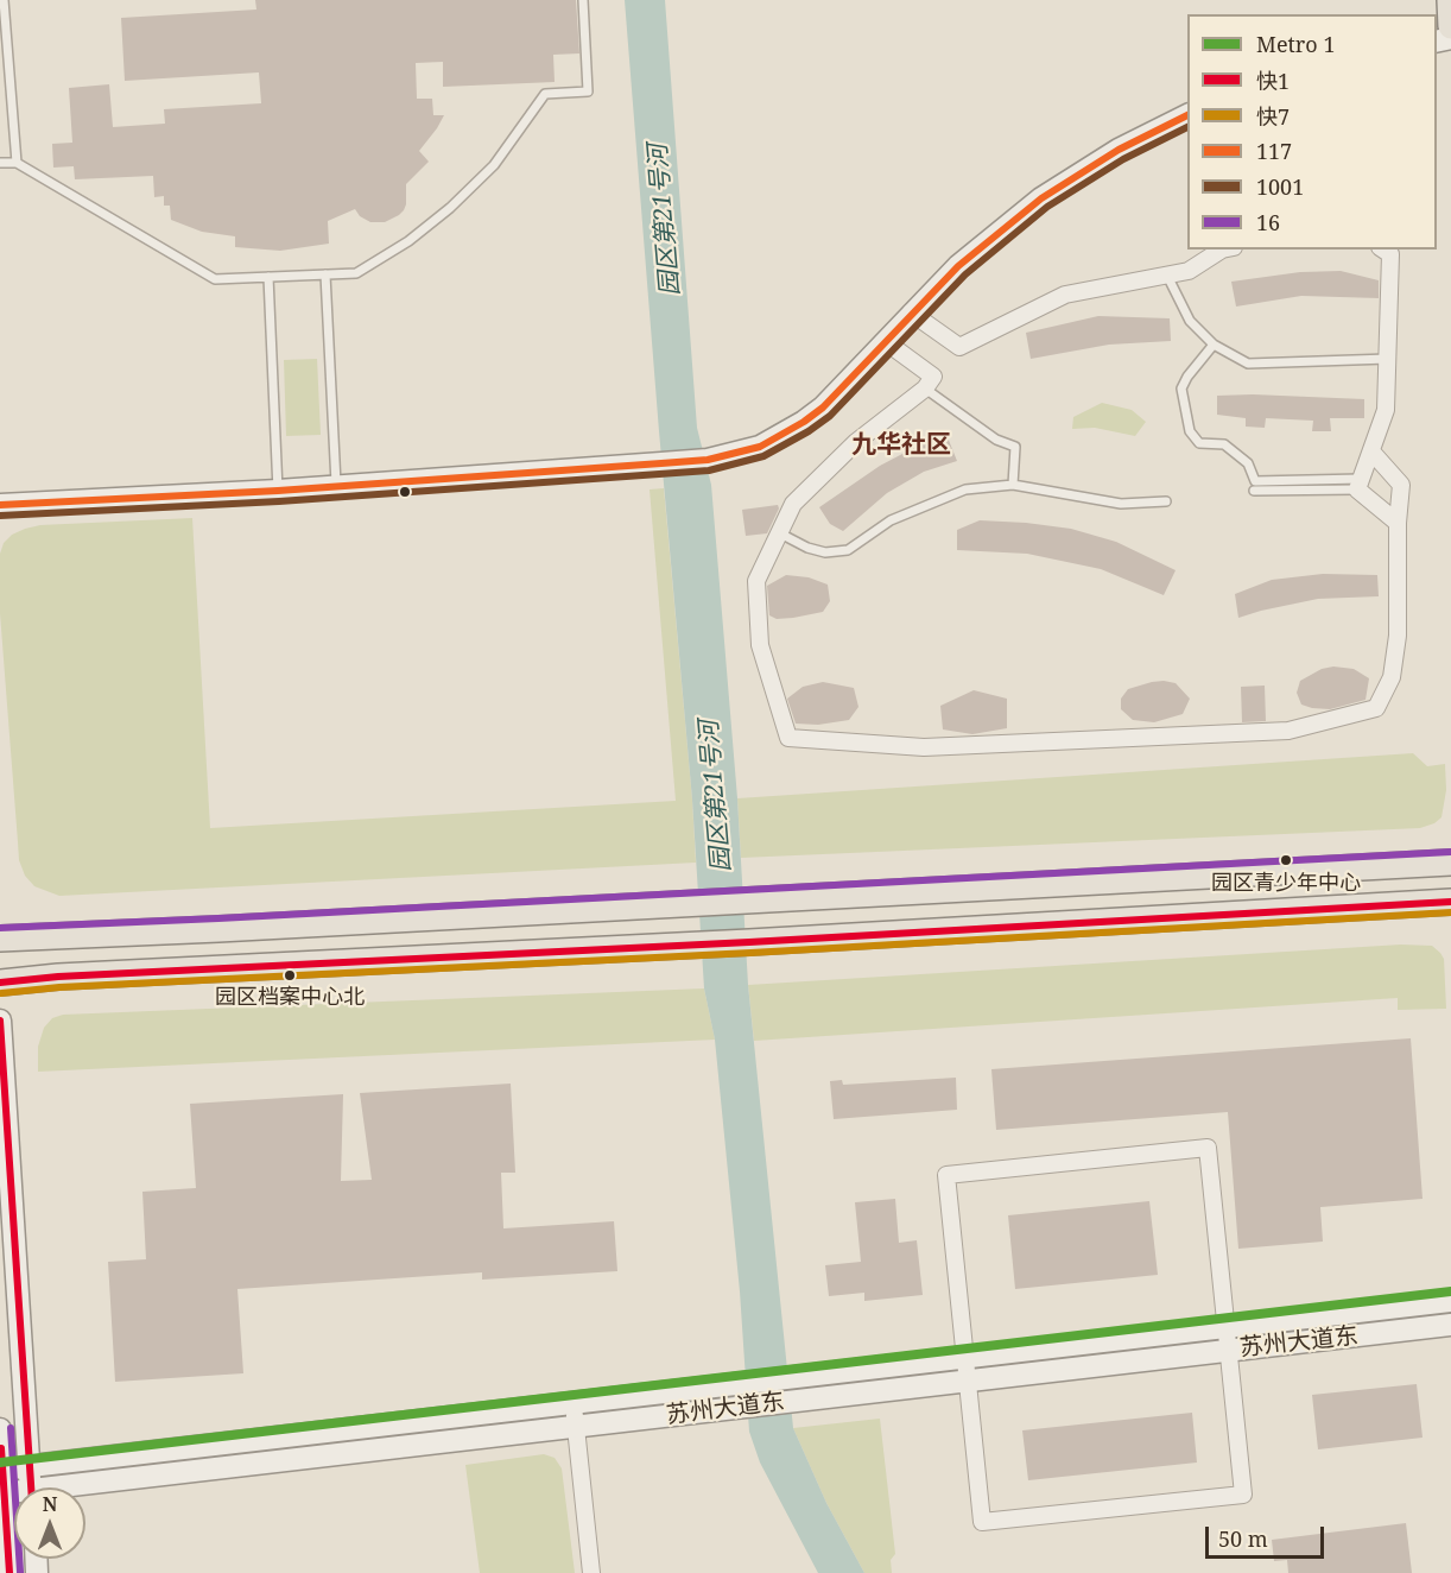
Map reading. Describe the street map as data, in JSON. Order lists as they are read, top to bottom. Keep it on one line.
{"streets":{"main road":["苏州大道东"]},"districts":["九华社区"],"water":["园区第21号河"],"places":["园区青少年中心","园区档案中心北"],"lines":["transit line 117","transit line 1001","transit line 16","transit line 快1","transit line 快7","metro line 1"],"legend":["Metro 1","快1","快7","117","1001","16"],"scale_bar":"50 m","north":"top"}
